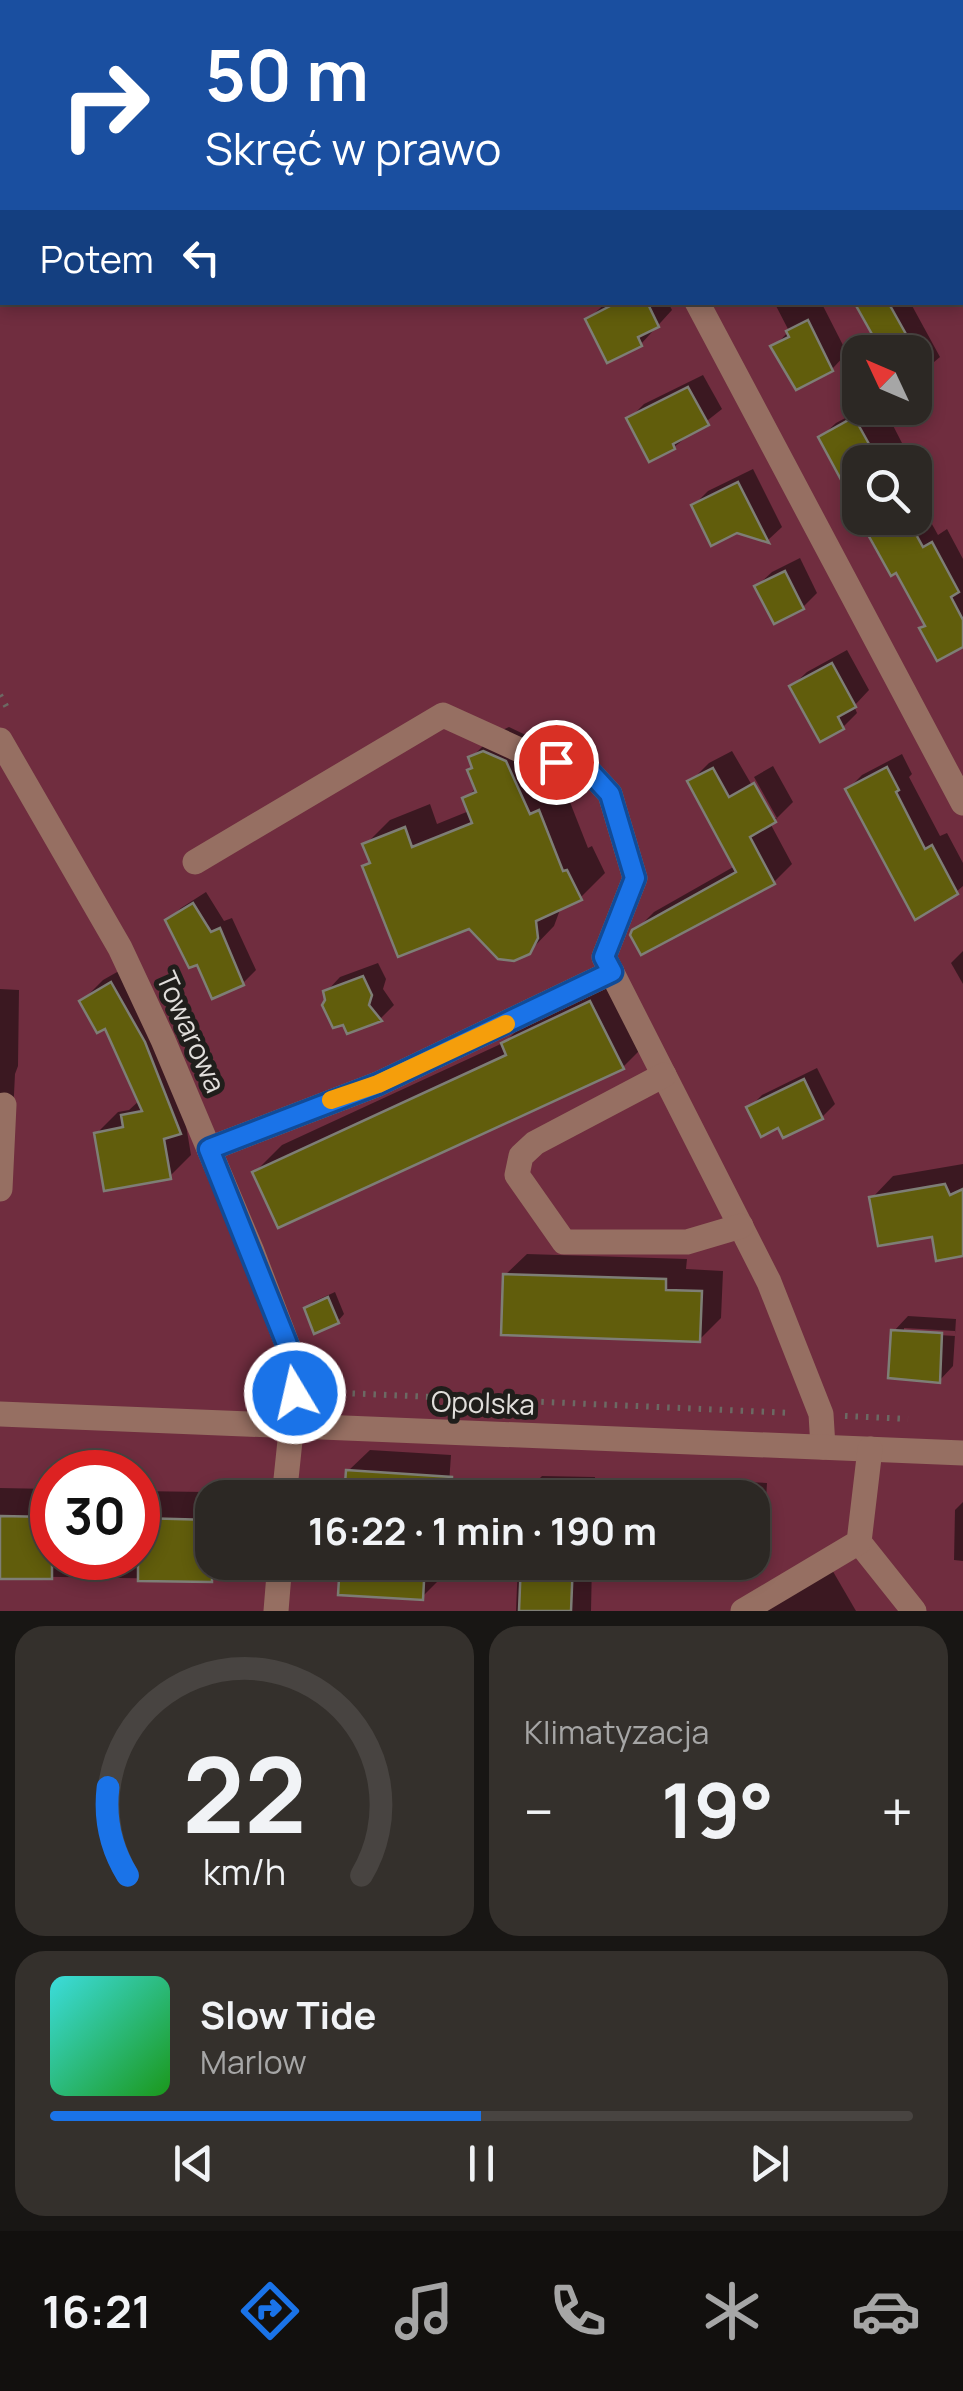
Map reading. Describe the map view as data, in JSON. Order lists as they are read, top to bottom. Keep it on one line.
{"streets":{"street":["Towarowa","Opolska"]},"crossings":[["Towarowa","Opolska"]],"north":"top left","page":{"turn":["50 m","Skręć w prawo"],"then":"Potem","limit":"30","trip":"16:22 · 1 min · 190 m","tile":"Klimatyzacja","heat":["−","19°","+"],"song":["Slow Tide","Marlow"],"tabs":"16:21","gauge":["22","km/h"]}}
